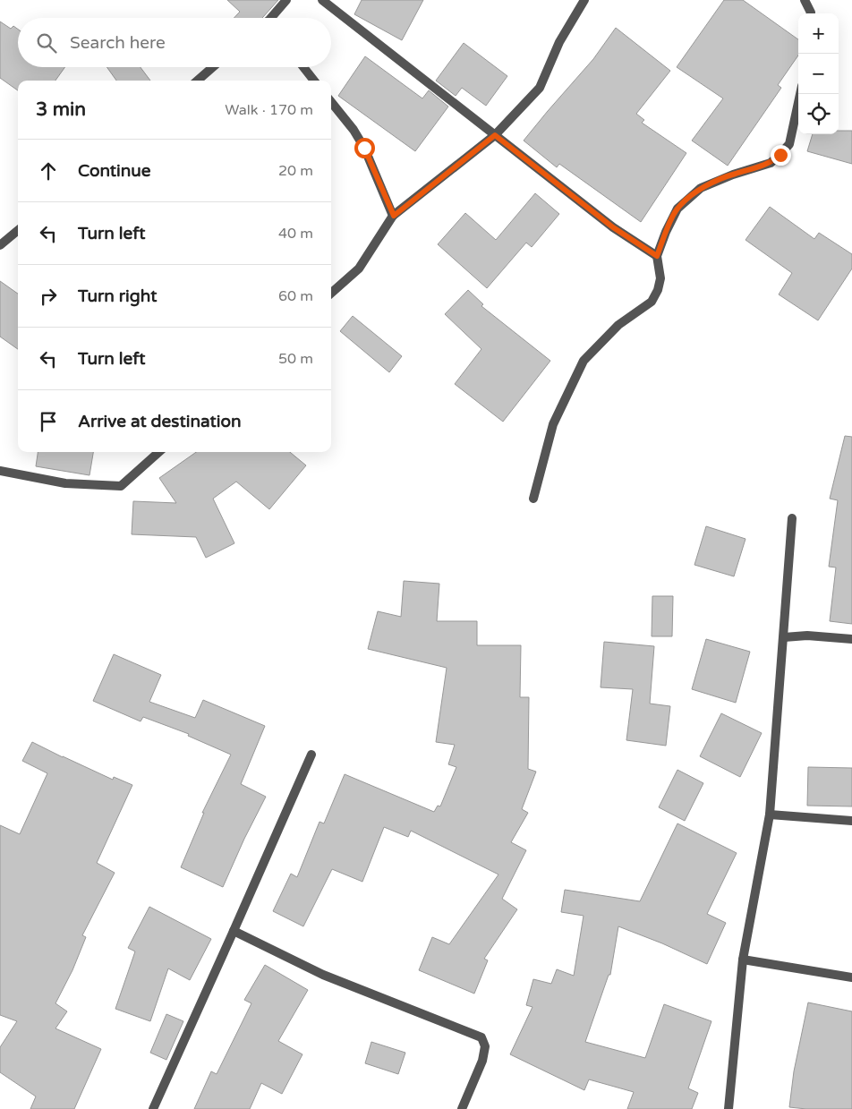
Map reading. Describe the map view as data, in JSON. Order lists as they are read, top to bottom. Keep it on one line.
{"page":{"map_buttons":["+","−"],"search":"Search here","heading":["3 min","Walk · 170 m"],"list":[["Continue","20 m"],["Turn left","40 m"],["Turn right","60 m"],["Turn left","50 m"],"Arrive at destination"]}}
